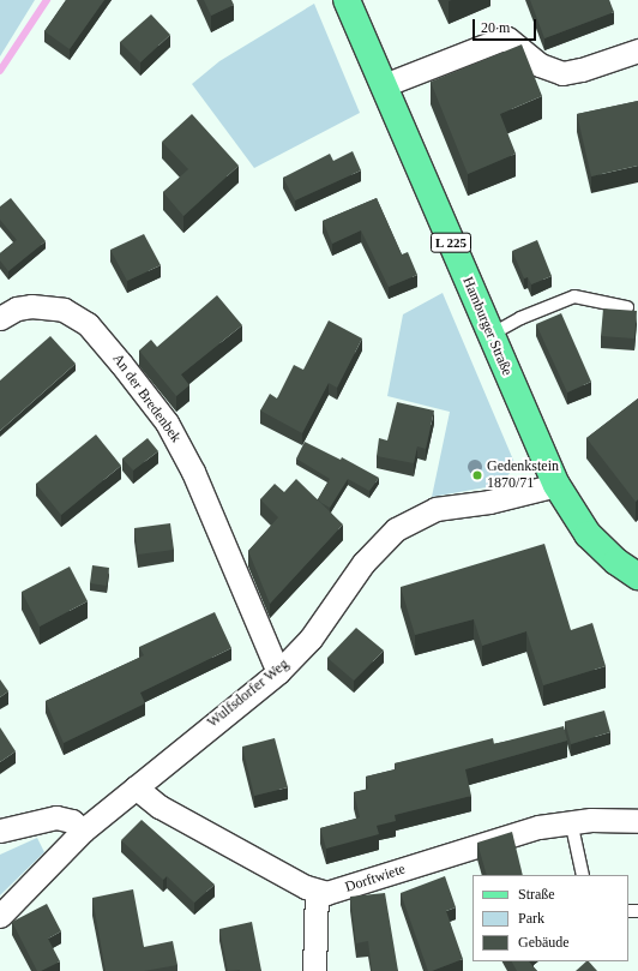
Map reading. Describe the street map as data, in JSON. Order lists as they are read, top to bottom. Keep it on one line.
{"streets":{"main road":["L 225","Hamburger Straße"],"street":["An der Bredenbek","Wulfsdorfer Weg","Dorftwiete"]},"crossings":[["Hamburger Straße","Wulfsdorfer Weg"],["An der Bredenbek","Wulfsdorfer Weg"]],"places":["Gedenkstein 1870/71"],"legend":["Straße","Park","Gebäude"],"scale_bar":"20 m"}
